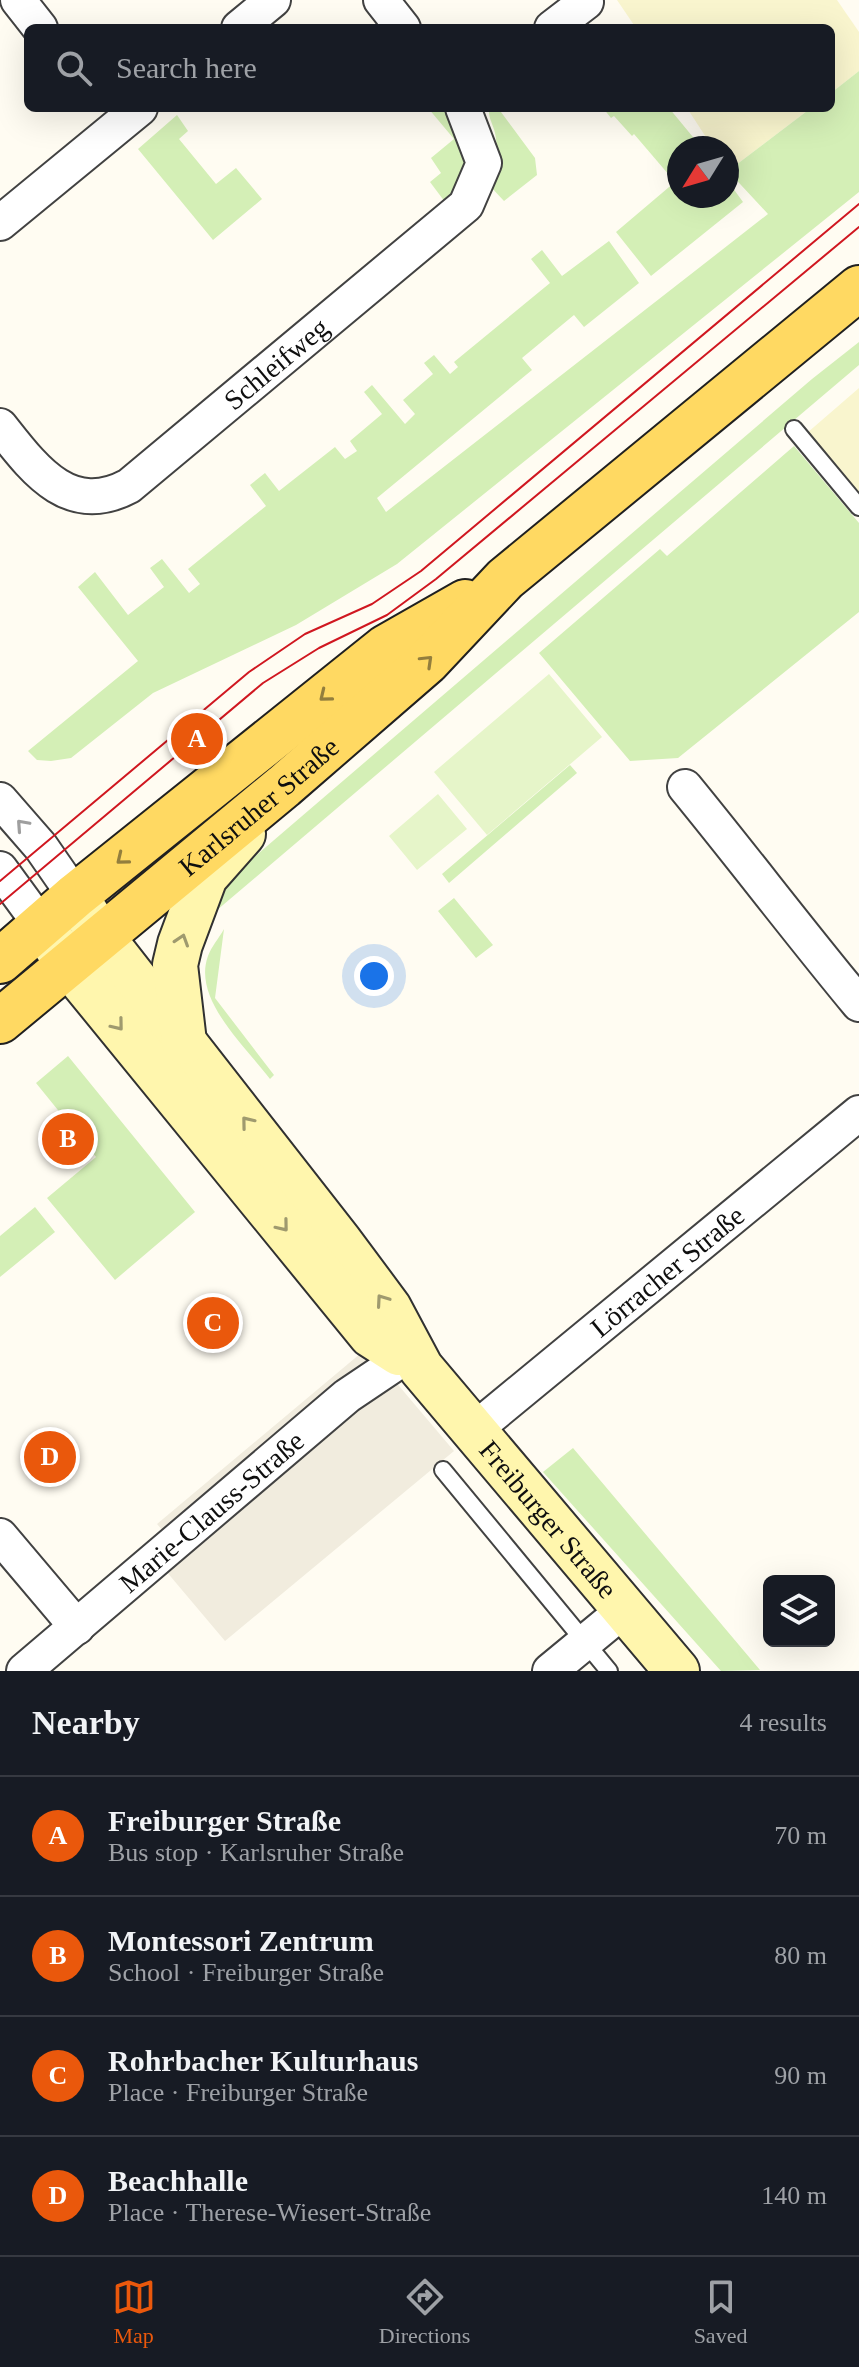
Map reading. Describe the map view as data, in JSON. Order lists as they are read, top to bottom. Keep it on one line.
{"streets":{"main road":["Karlsruher Straße"],"street":["Schleifweg","Lörracher Straße","Marie-Clauss-Straße","Freiburger Straße"]},"crossings":[["Karlsruher Straße","Freiburger Straße"],["Lörracher Straße","Freiburger Straße"],["Marie-Clauss-Straße","Freiburger Straße"]],"north":"bottom left","page":{"search":"Search here","pins":["A","B","C","D"],"heading":["Nearby","4 results"],"list":[{"mark":"A","name":"Freiburger Straße","note":"Bus stop · Karlsruher Straße","value":"70 m"},{"mark":"B","name":"Montessori Zentrum","note":"School · Freiburger Straße","value":"80 m"},{"mark":"C","name":"Rohrbacher Kulturhaus","note":"Place · Freiburger Straße","value":"90 m"},{"mark":"D","name":"Beachhalle","note":"Place · Therese-Wiesert-Straße","value":"140 m"}],"nav":["Map","Directions","Saved"]}}
